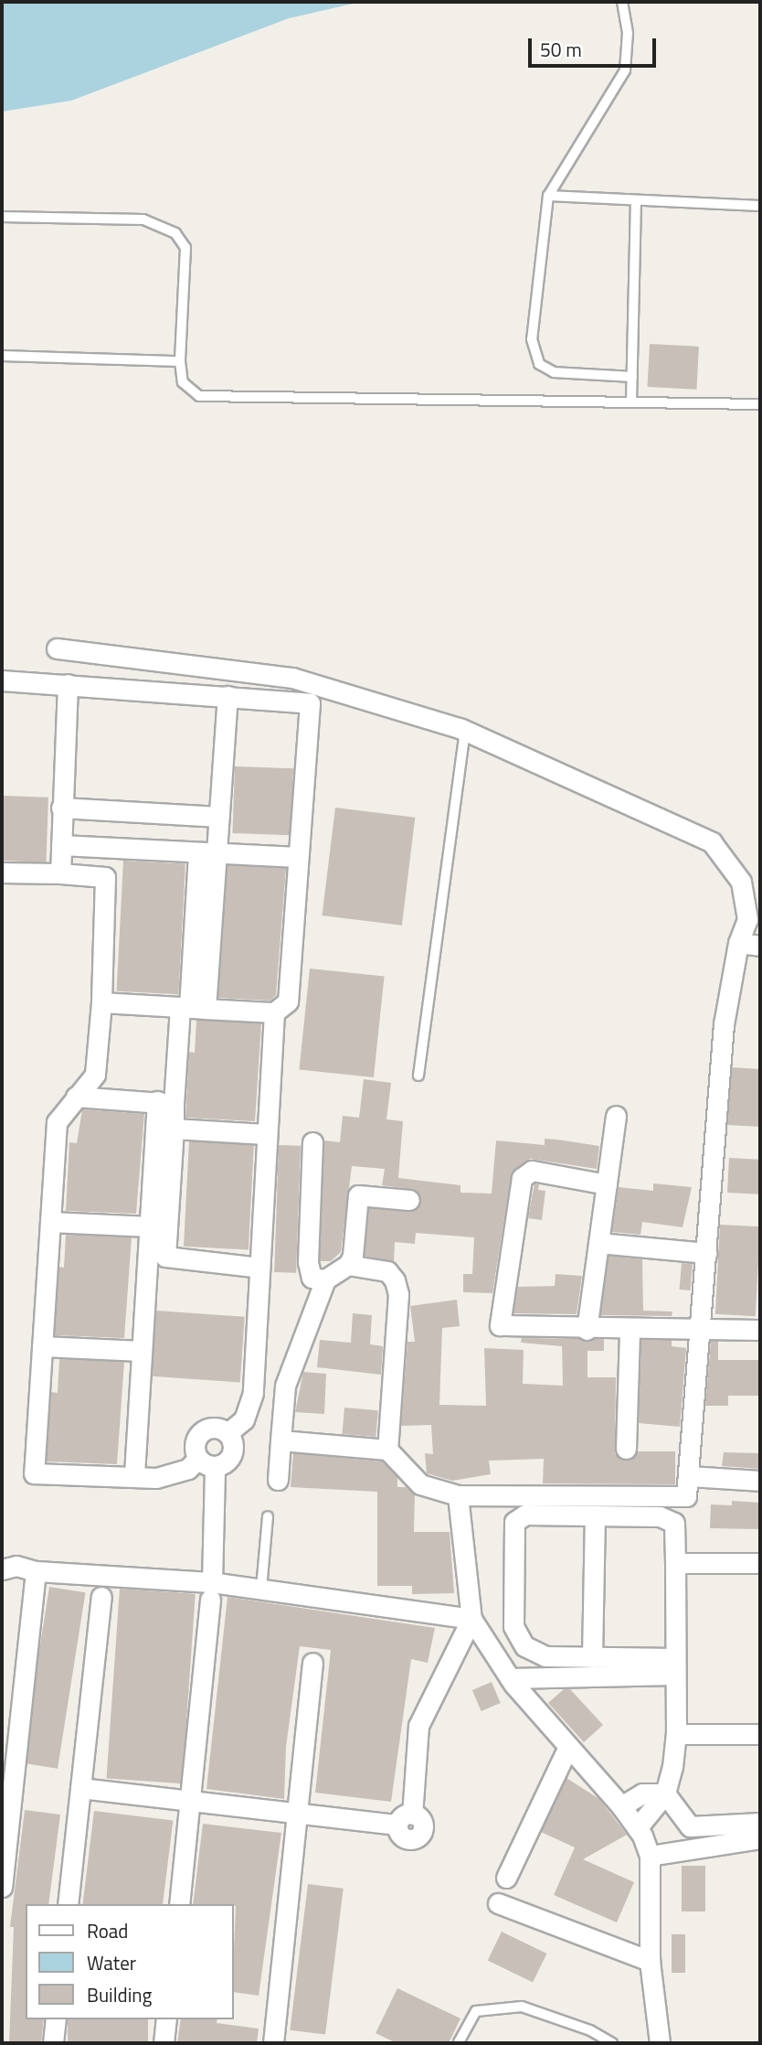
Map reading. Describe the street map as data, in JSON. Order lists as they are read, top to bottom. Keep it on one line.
{"legend":["Road","Water","Building"],"scale_bar":"50 m"}
